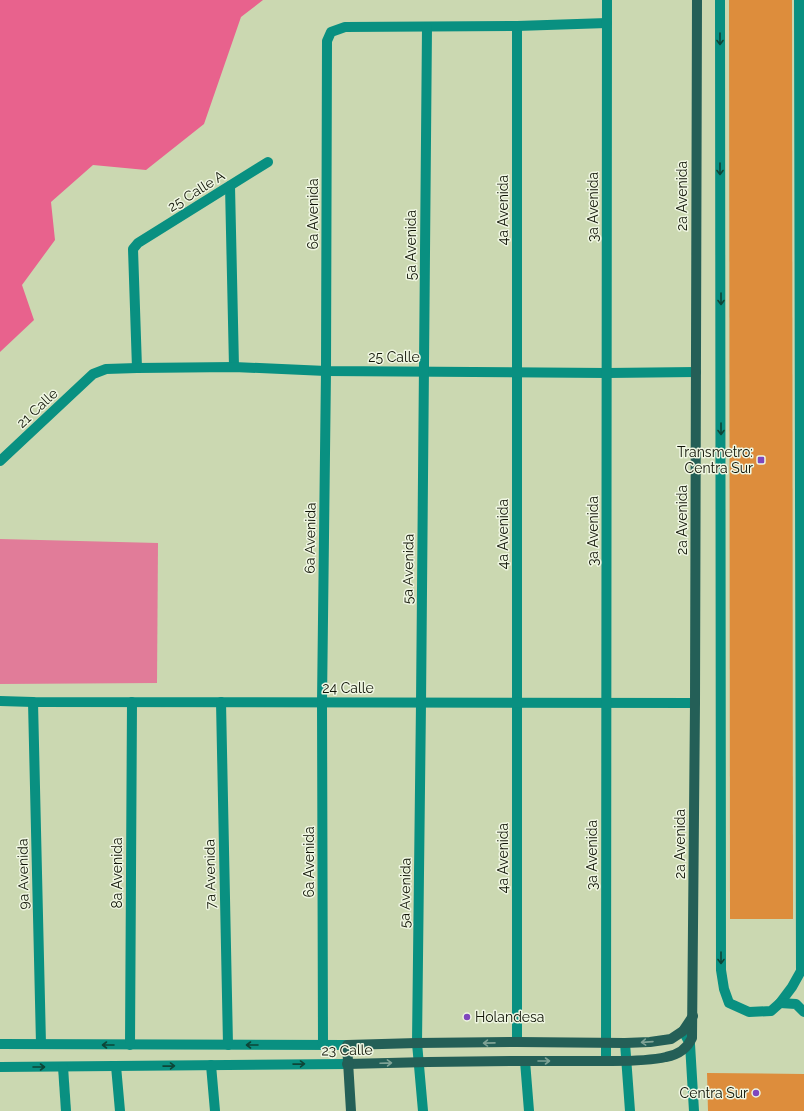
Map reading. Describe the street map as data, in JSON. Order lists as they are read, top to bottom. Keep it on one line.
{"streets":{"main road":["2a Avenida","23 Calle"],"street":["25 Calle A","3a Avenida","4a Avenida","6a Avenida","5a Avenida","25 Calle","21 Calle","24 Calle","8a Avenida","9a Avenida","7a Avenida"]},"crossings":[["25 Calle A","25 Calle"],["2a Avenida","25 Calle"],["2a Avenida","24 Calle"],["2a Avenida","23 Calle"],["3a Avenida","25 Calle"],["3a Avenida","24 Calle"],["3a Avenida","23 Calle"],["4a Avenida","25 Calle"],["4a Avenida","24 Calle"],["4a Avenida","23 Calle"],["6a Avenida","5a Avenida"],["6a Avenida","25 Calle"],["6a Avenida","24 Calle"],["6a Avenida","23 Calle"],["5a Avenida","25 Calle"],["5a Avenida","24 Calle"],["5a Avenida","23 Calle"],["25 Calle","21 Calle"],["24 Calle","8a Avenida"],["24 Calle","9a Avenida"],["24 Calle","7a Avenida"],["8a Avenida","23 Calle"],["9a Avenida","23 Calle"],["7a Avenida","23 Calle"]],"places":{"transit":["Transmetro: Centra Sur"],"other":["Holandesa","Centra Sur"]}}
